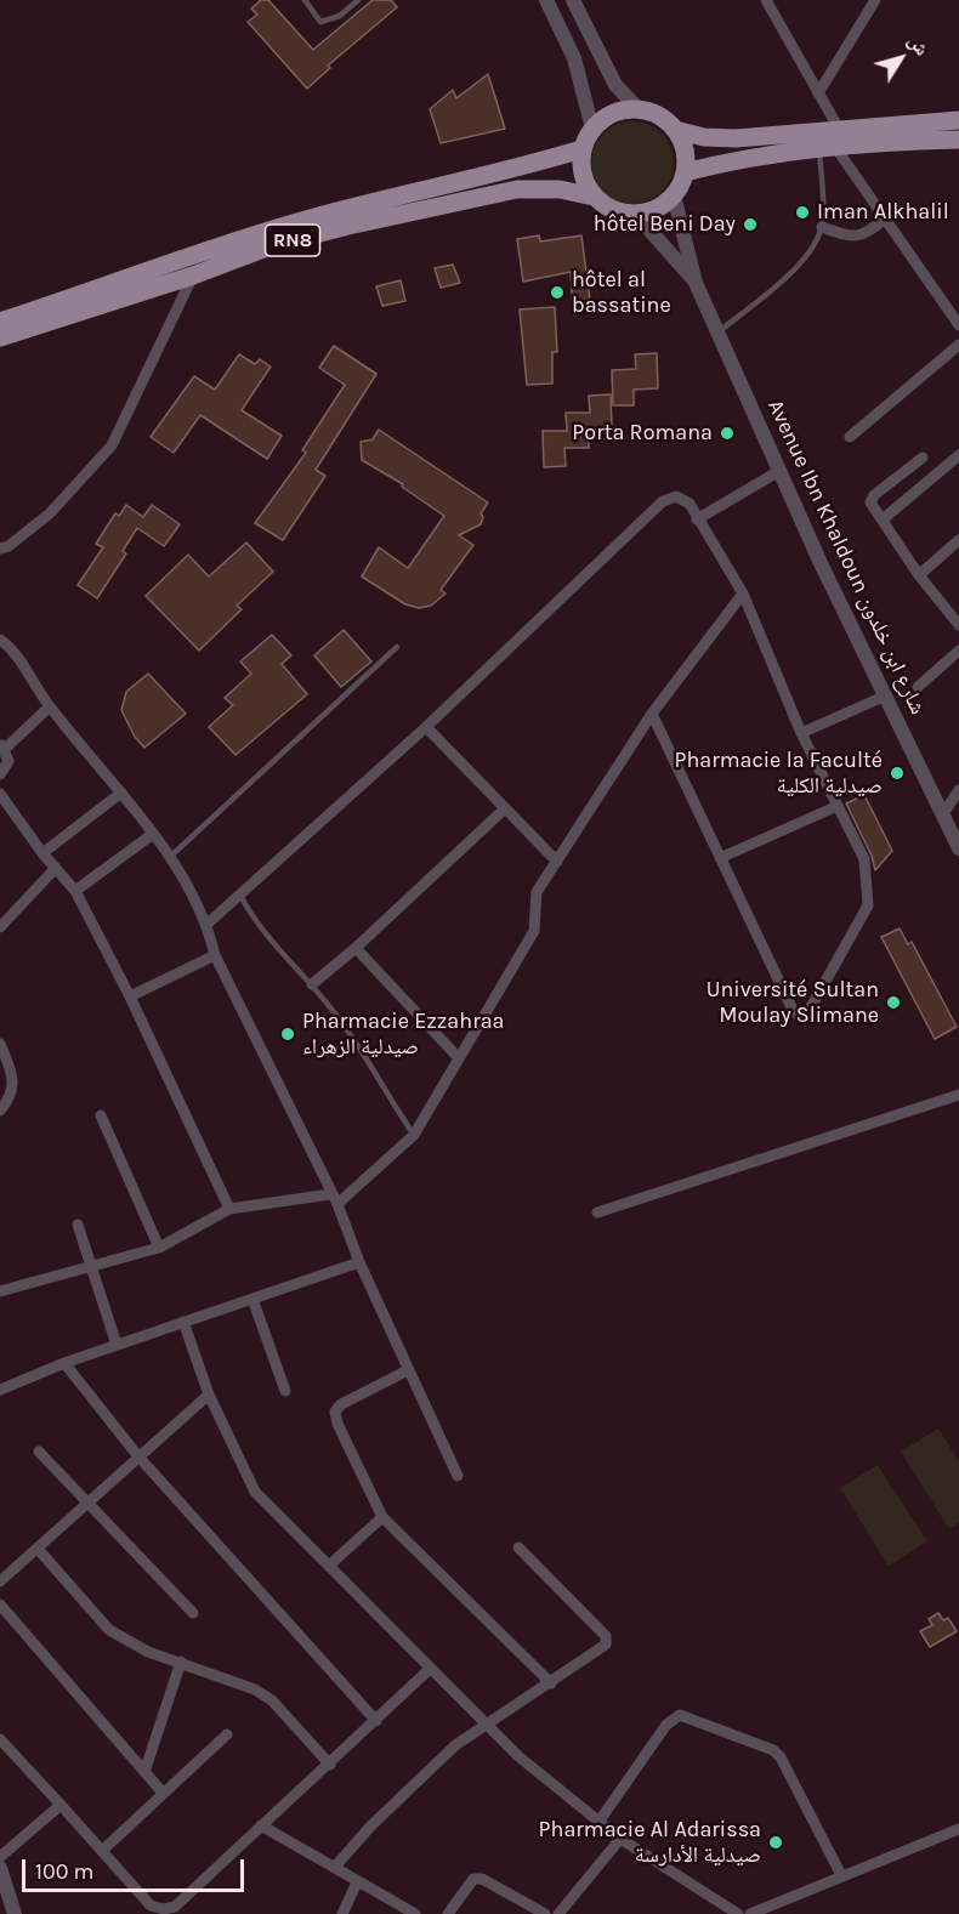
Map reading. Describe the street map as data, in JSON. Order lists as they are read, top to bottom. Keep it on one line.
{"streets":{"main road":["RN8"],"street":["Avenue Ibn Khaldoun شارع ابن خلدون"]},"places":["Iman Alkhalil","hôtel Beni Day","hôtel al bassatine","Porta Romana","Pharmacie la Faculté صيدلية الكلية","Université Sultan Moulay Slimane","Pharmacie Ezzahraa صيدلية الزهراء","Pharmacie Al Adarissa صيدلية الأدارسة"],"scale_bar":"100 m","north":"top right"}
